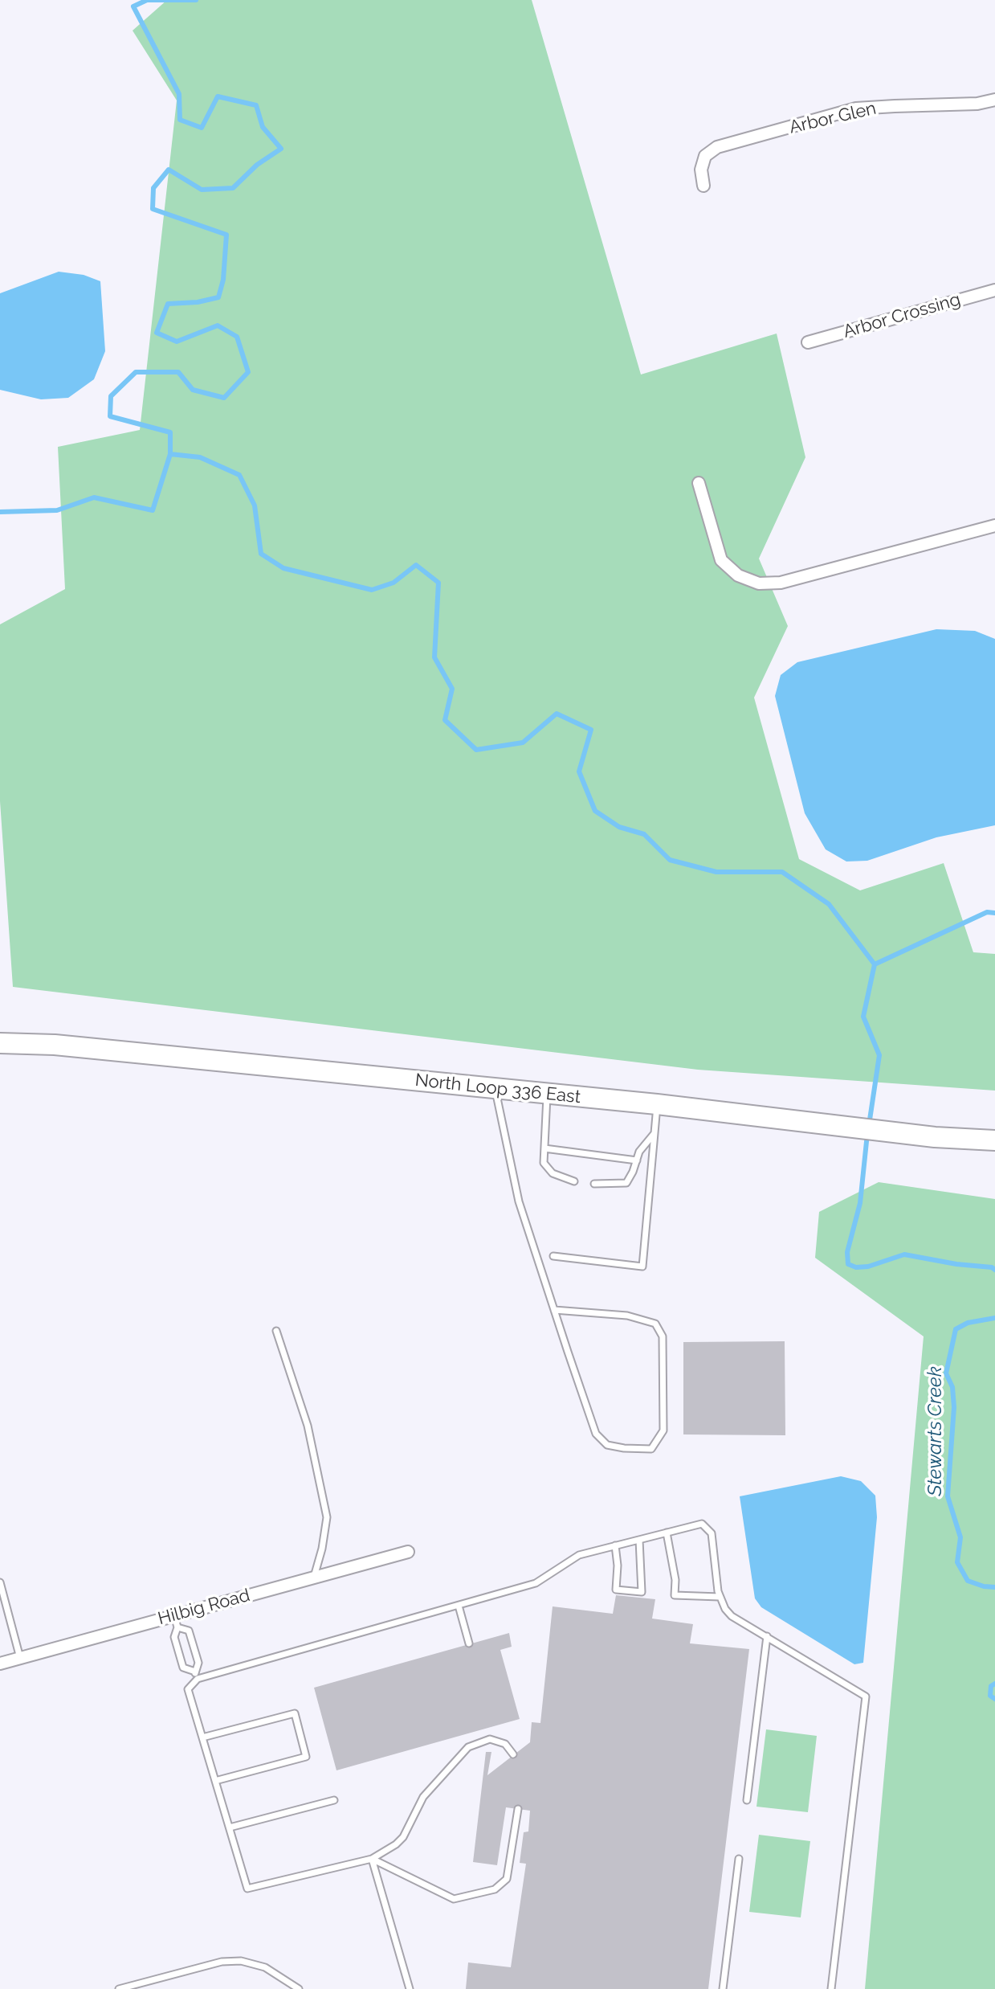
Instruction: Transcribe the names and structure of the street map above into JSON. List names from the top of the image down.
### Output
{
  "streets": {
    "main road": ["North Loop 336 East"],
    "street": ["Arbor Glen", "Arbor Crossing", "Hilbig Road"]
  },
  "water": ["Stewarts Creek"]
}
